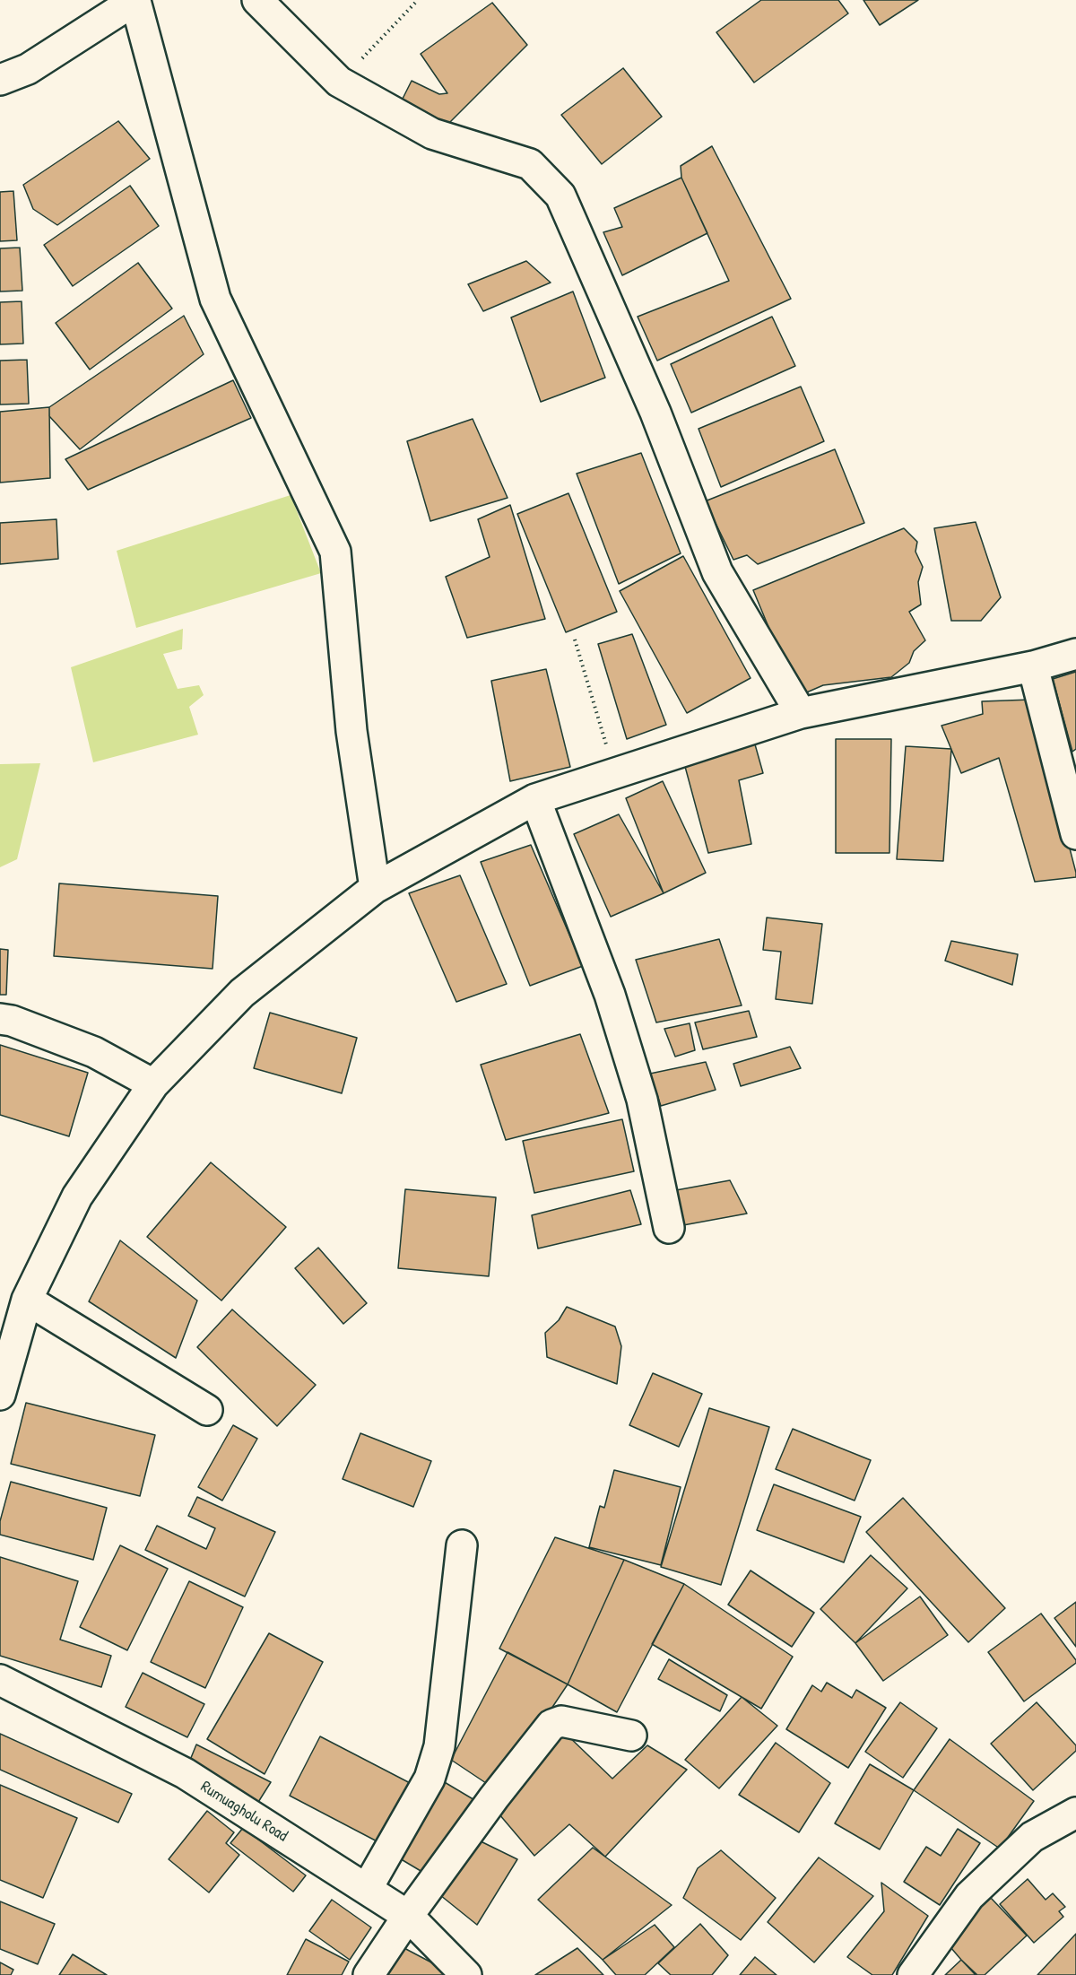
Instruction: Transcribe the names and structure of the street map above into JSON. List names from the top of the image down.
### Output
{
  "streets": {
    "street": ["Rumuagholu Road"]
  }
}
